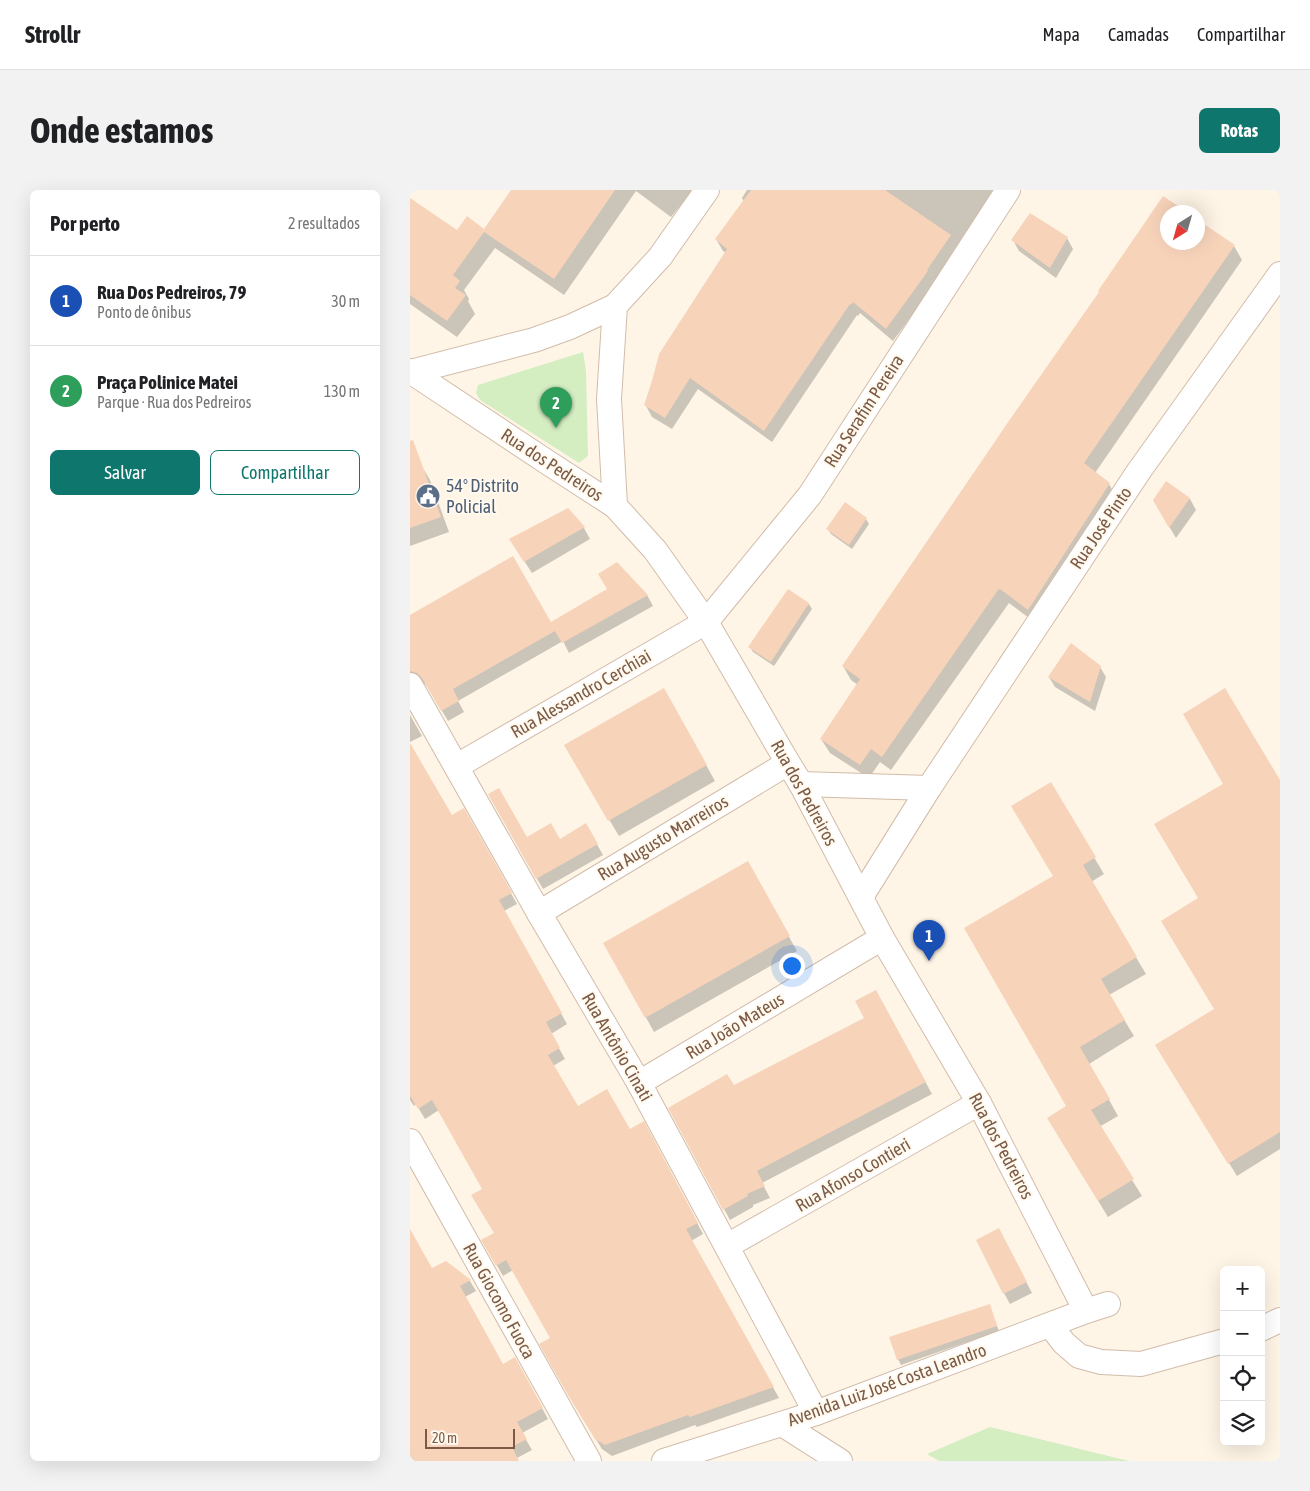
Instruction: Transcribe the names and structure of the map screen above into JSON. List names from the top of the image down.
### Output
{
  "streets": {
    "street": [
      "Rua Serafim Pereira",
      "Rua dos Pedreiros",
      "Rua José Pinto",
      "Rua Alessandro Cerchiai",
      "Rua Augusto Marreiros",
      "Rua João Mateus",
      "Rua Antônio Cinati",
      "Rua Afonso Contieri",
      "Rua Giocomo Fuoca",
      "Avenida Luiz José Costa Leandro"
    ]
  },
  "crossings": [
    ["Rua Serafim Pereira", "Rua dos Pedreiros"],
    ["Rua Serafim Pereira", "Rua Alessandro Cerchiai"],
    ["Rua dos Pedreiros", "Rua José Pinto"],
    ["Rua dos Pedreiros", "Rua Alessandro Cerchiai"],
    ["Rua dos Pedreiros", "Rua Augusto Marreiros"],
    ["Rua dos Pedreiros", "Rua João Mateus"],
    ["Rua dos Pedreiros", "Rua Afonso Contieri"],
    ["Rua dos Pedreiros", "Avenida Luiz José Costa Leandro"],
    ["Rua Alessandro Cerchiai", "Rua Antônio Cinati"],
    ["Rua Augusto Marreiros", "Rua Antônio Cinati"],
    ["Rua João Mateus", "Rua Antônio Cinati"],
    ["Rua Antônio Cinati", "Rua Afonso Contieri"],
    ["Rua Antônio Cinati", "Avenida Luiz José Costa Leandro"]
  ],
  "places": {
    "public building": ["54° Distrito Policial"]
  },
  "scale_bar": "20 m",
  "north": "bottom left",
  "page": {
    "header": "Strollr",
    "nav": ["Mapa", "Camadas", "Compartilhar"],
    "buttons": [
      "Rotas",
      ["Salvar", "Compartilhar"]
    ],
    "title": "Onde estamos",
    "heading": ["Por perto", "2 resultados"],
    "list": [
      {
        "mark": "1",
        "name": "Rua Dos Pedreiros, 79",
        "note": "Ponto de ônibus",
        "value": "30 m"
      },
      {
        "mark": "2",
        "name": "Praça Polinice Matei",
        "note": "Parque · Rua dos Pedreiros",
        "value": "130 m"
      }
    ],
    "pins": ["2", "1"],
    "map_buttons": ["+", "−"],
    "scale": "20 m"
  }
}
